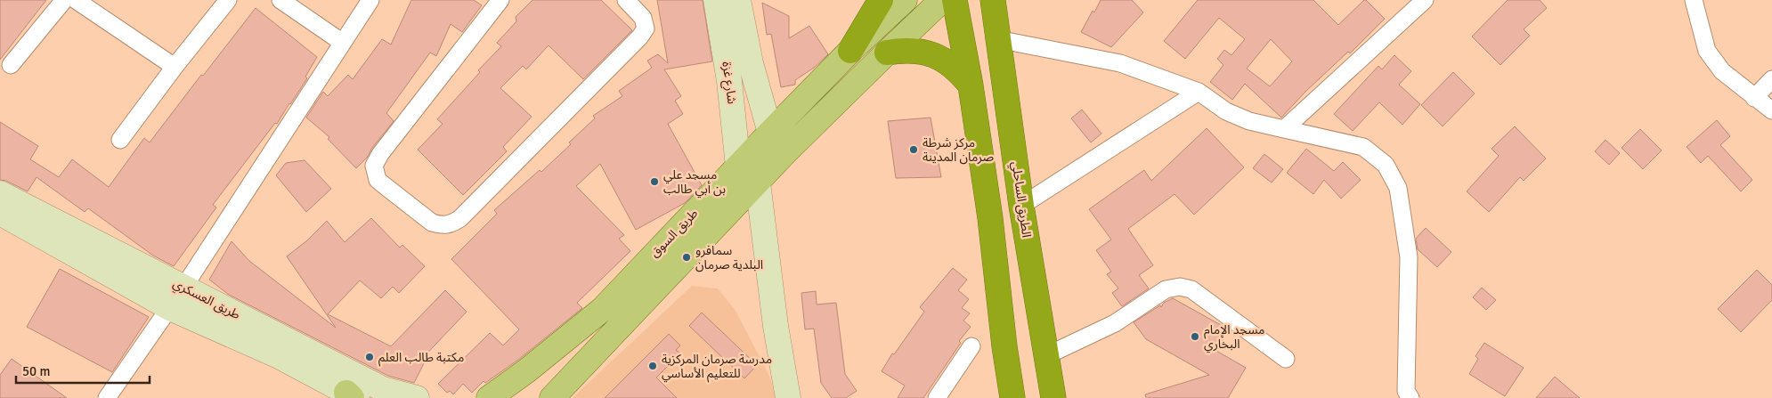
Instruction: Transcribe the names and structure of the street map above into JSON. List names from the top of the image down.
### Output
{
  "streets": {
    "highway": ["الطريق الساحلي"],
    "main road": ["طريق السوق"],
    "street": ["شارع غزة", "طريق العسكري"]
  },
  "crossings": [
    ["شارع غزة", "طريق السوق"]
  ],
  "places": [
    "مركز شرطة صرمان المدينة",
    "مسجد علي بن أبي طالب",
    "سمافرو البلدية صرمان",
    "مسجد الإمام البخاري",
    "مكتبة طالب العلم",
    "مدرسة صرمان المركزية للتعليم الأساسي"
  ],
  "scale_bar": "50 m"
}
